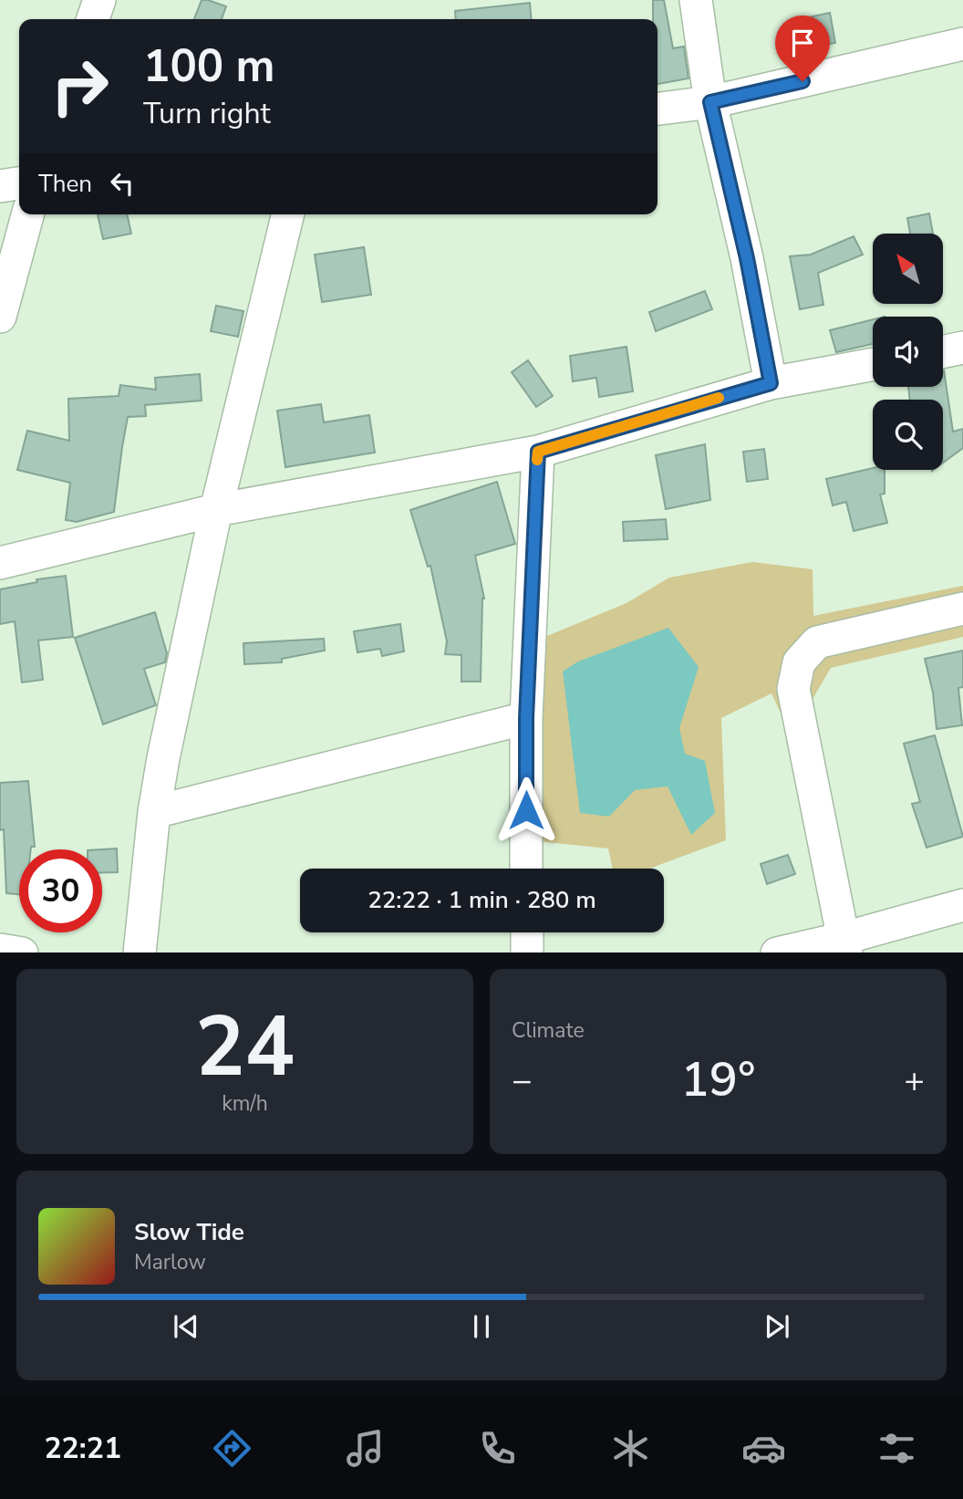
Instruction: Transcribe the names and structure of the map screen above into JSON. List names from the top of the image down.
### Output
{
  "north": "top left",
  "page": {
    "turn": ["100 m", "Turn right"],
    "then": "Then",
    "limit": "30",
    "trip": "22:22 · 1 min · 280 m",
    "tile": [
      ["24", "km/h"],
      "Climate"
    ],
    "heat": ["−", "19°", "+"],
    "song": ["Slow Tide", "Marlow"],
    "tabs": "22:21"
  }
}
